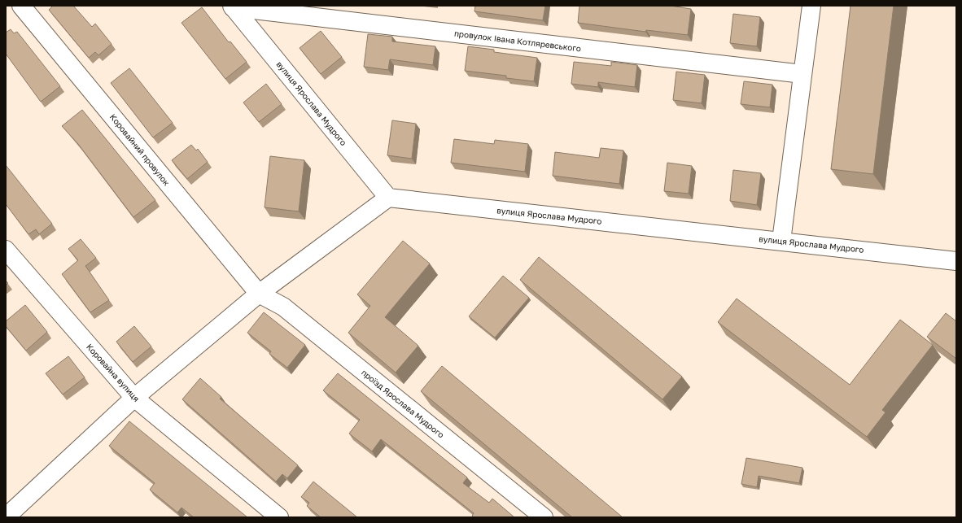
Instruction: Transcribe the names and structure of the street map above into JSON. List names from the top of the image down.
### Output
{
  "streets": {
    "street": [
      "провулок Івана Котляревського",
      "вулиця Ярослава Мудрого",
      "Коровайний провулок",
      "Коровайна вулиця",
      "проїзд Ярослава Мудрого"
    ]
  },
  "crossings": [
    ["провулок Івана Котляревського", "вулиця Ярослава Мудрого"],
    ["Коровайний провулок", "проїзд Ярослава Мудрого"]
  ]
}
